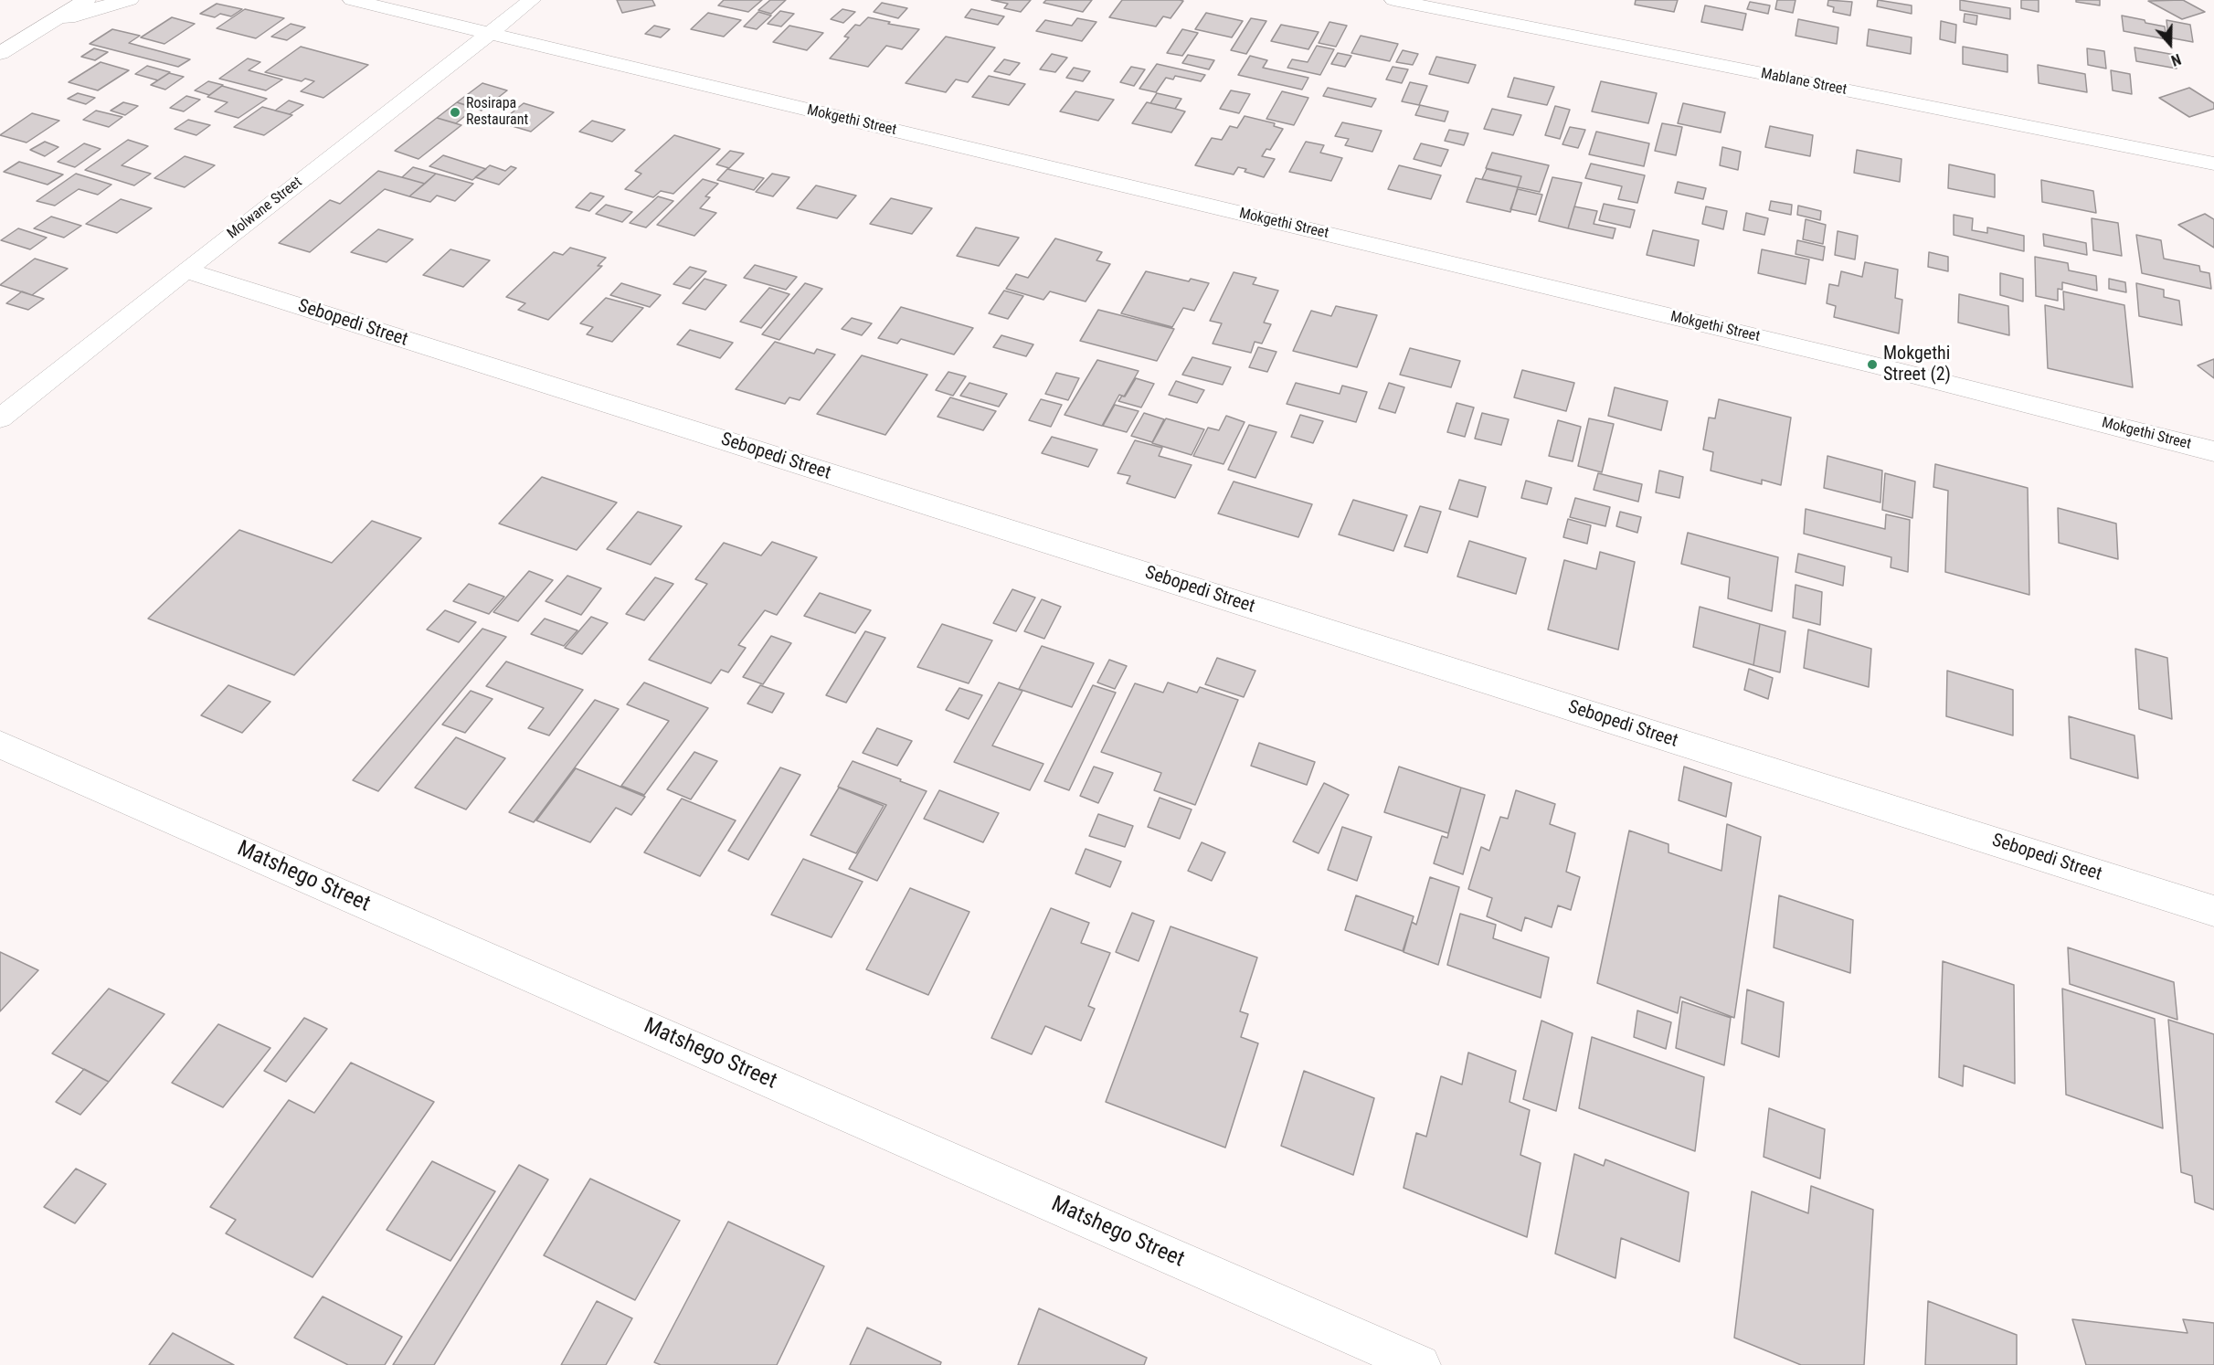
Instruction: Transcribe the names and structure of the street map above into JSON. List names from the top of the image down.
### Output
{
  "streets": {
    "street": [
      "Mablane Street",
      "Mokgethi Street",
      "Molwane Street",
      "Sebopedi Street",
      "Matshego Street"
    ]
  },
  "crossings": [
    ["Mokgethi Street", "Molwane Street"],
    ["Molwane Street", "Sebopedi Street"]
  ],
  "places": ["Rosirapa Restaurant", "Mokgethi Street (2)"],
  "north": "bottom"
}
